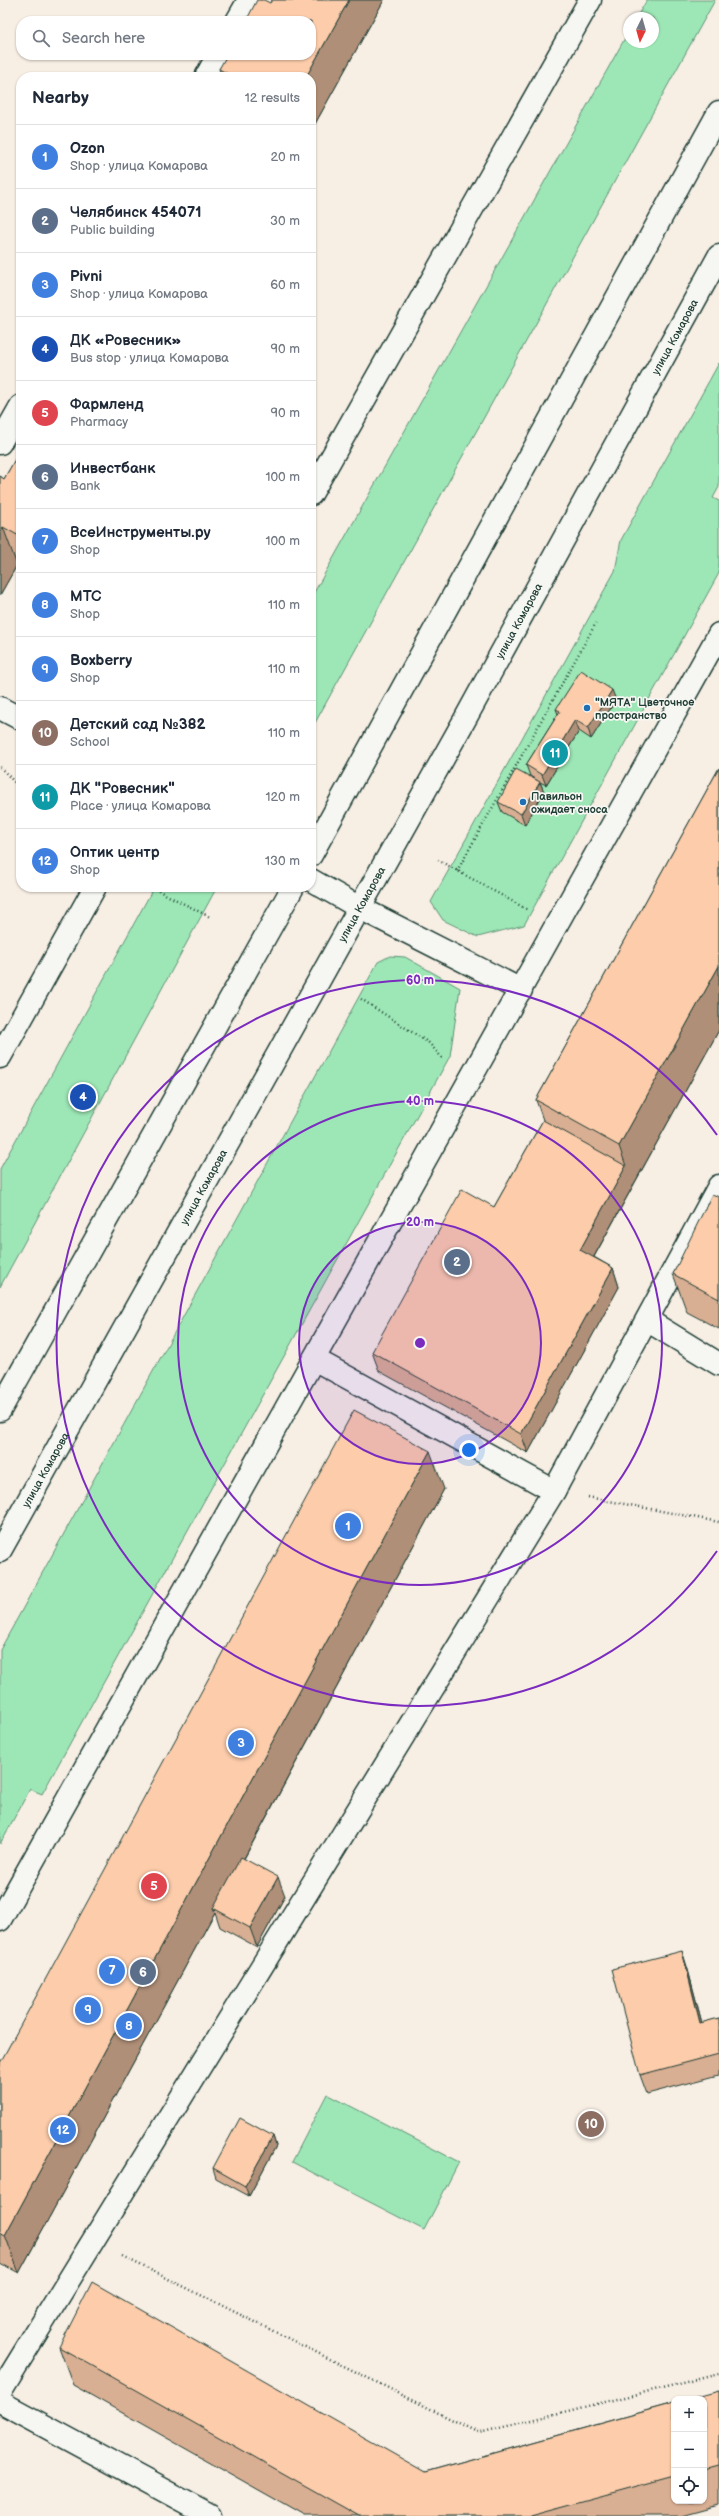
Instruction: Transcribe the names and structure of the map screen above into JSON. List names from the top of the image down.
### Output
{
  "streets": {
    "main road": ["улица Комарова"]
  },
  "places": ["\"МЯТА\" Цветочное пространство", "Павильон ожидает сноса"],
  "north": "bottom",
  "page": {
    "search": "Search here",
    "heading": ["Nearby", "12 results"],
    "list": [
      {
        "mark": "1",
        "name": "Ozon",
        "note": "Shop · улица Комарова",
        "value": "20 m"
      },
      {
        "mark": "2",
        "name": "Челябинск 454071",
        "note": "Public building",
        "value": "30 m"
      },
      {
        "mark": "3",
        "name": "Pivni",
        "note": "Shop · улица Комарова",
        "value": "60 m"
      },
      {
        "mark": "4",
        "name": "ДК «Ровесник»",
        "note": "Bus stop · улица Комарова",
        "value": "90 m"
      },
      {
        "mark": "5",
        "name": "Фармленд",
        "note": "Pharmacy",
        "value": "90 m"
      },
      {
        "mark": "6",
        "name": "Инвестбанк",
        "note": "Bank",
        "value": "100 m"
      },
      {
        "mark": "7",
        "name": "ВсеИнструменты.ру",
        "note": "Shop",
        "value": "100 m"
      },
      {
        "mark": "8",
        "name": "МТС",
        "note": "Shop",
        "value": "110 m"
      },
      {
        "mark": "9",
        "name": "Boxberry",
        "note": "Shop",
        "value": "110 m"
      },
      {
        "mark": "10",
        "name": "Детский сад №382",
        "note": "School",
        "value": "110 m"
      },
      {
        "mark": "11",
        "name": "ДК \"Ровесник\"",
        "note": "Place · улица Комарова",
        "value": "120 m"
      },
      {
        "mark": "12",
        "name": "Оптик центр",
        "note": "Shop",
        "value": "130 m"
      }
    ],
    "pins": [
      "11",
      "4",
      "2",
      "1",
      "3",
      "5",
      "7",
      "6",
      "9",
      "8",
      "10",
      "12"
    ],
    "map_buttons": ["+", "−"]
  },
  "rings": ["60 m", "40 m", "20 m"]
}
